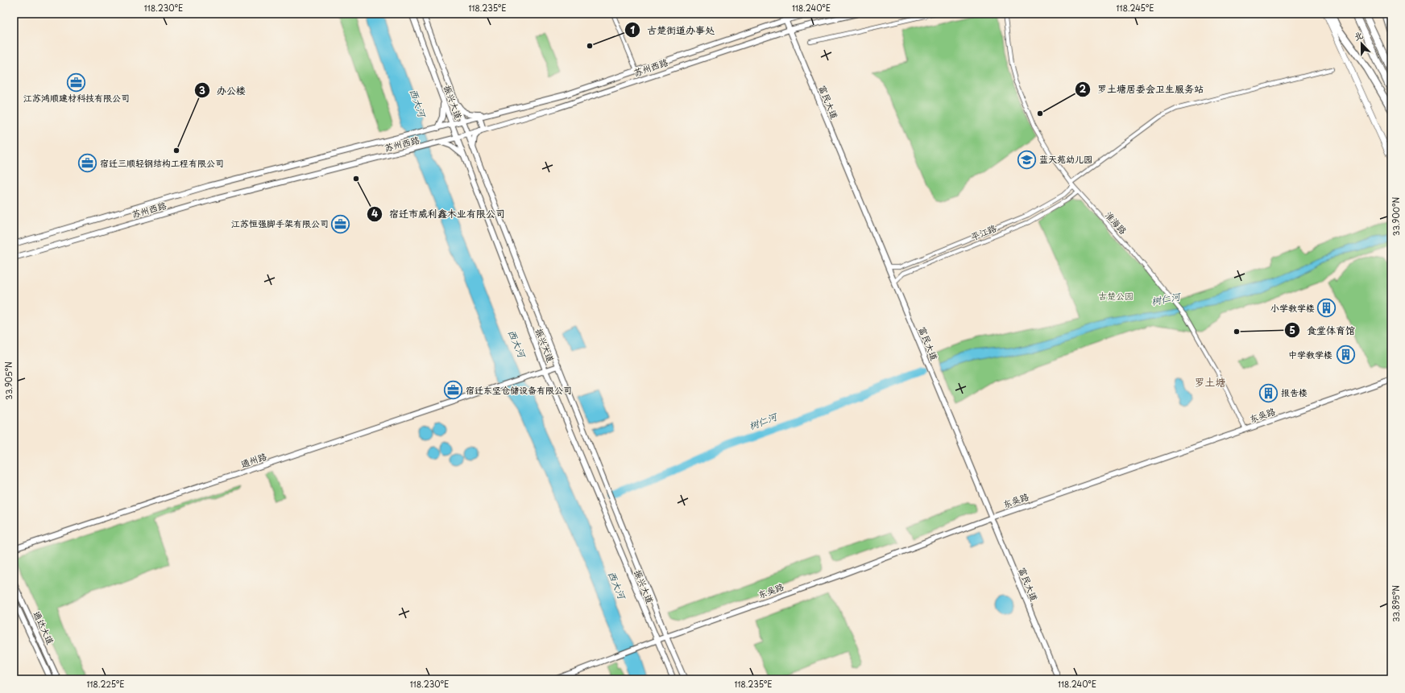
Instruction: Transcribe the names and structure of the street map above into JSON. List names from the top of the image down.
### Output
{
  "streets": {
    "main road": [
      "苏州西路",
      "振兴大道",
      "富民大道",
      "东吴路",
      "通州路",
      "通达大道"
    ],
    "street": ["淮海路", "平江路"]
  },
  "crossings": [
    ["苏州西路", "振兴大道"],
    ["苏州西路", "富民大道"],
    ["振兴大道", "东吴路"],
    ["振兴大道", "通州路"],
    ["富民大道", "平江路"],
    ["富民大道", "东吴路"],
    ["淮海路", "平江路"],
    ["淮海路", "东吴路"]
  ],
  "districts": ["罗土塘"],
  "water": ["西大河", "树仁河"],
  "parks": ["古楚公园"],
  "places": {
    "other": [
      "古楚街道办事处",
      "罗土塘居委会卫生服务站",
      "办公楼",
      "宿迁市威利鑫木业有限公司",
      "食堂体育馆"
    ],
    "office": [
      "江苏鸿顺建材科技有限公司",
      "宿迁三顺轻钢结构工程有限公司",
      "江苏恒强脚手架有限公司",
      "宿迁东坚仓储设备有限公司"
    ],
    "school or university": ["蓝天苑幼儿园"],
    "building": ["小学教学楼", "中学教学楼", "报告楼"]
  },
  "north": "top",
  "coordinates": [
    "118.230°E",
    "118.235°E",
    "118.240°E",
    "118.245°E",
    "33.900°N",
    "33.905°N",
    "33.895°N",
    "118.225°E"
  ]
}
